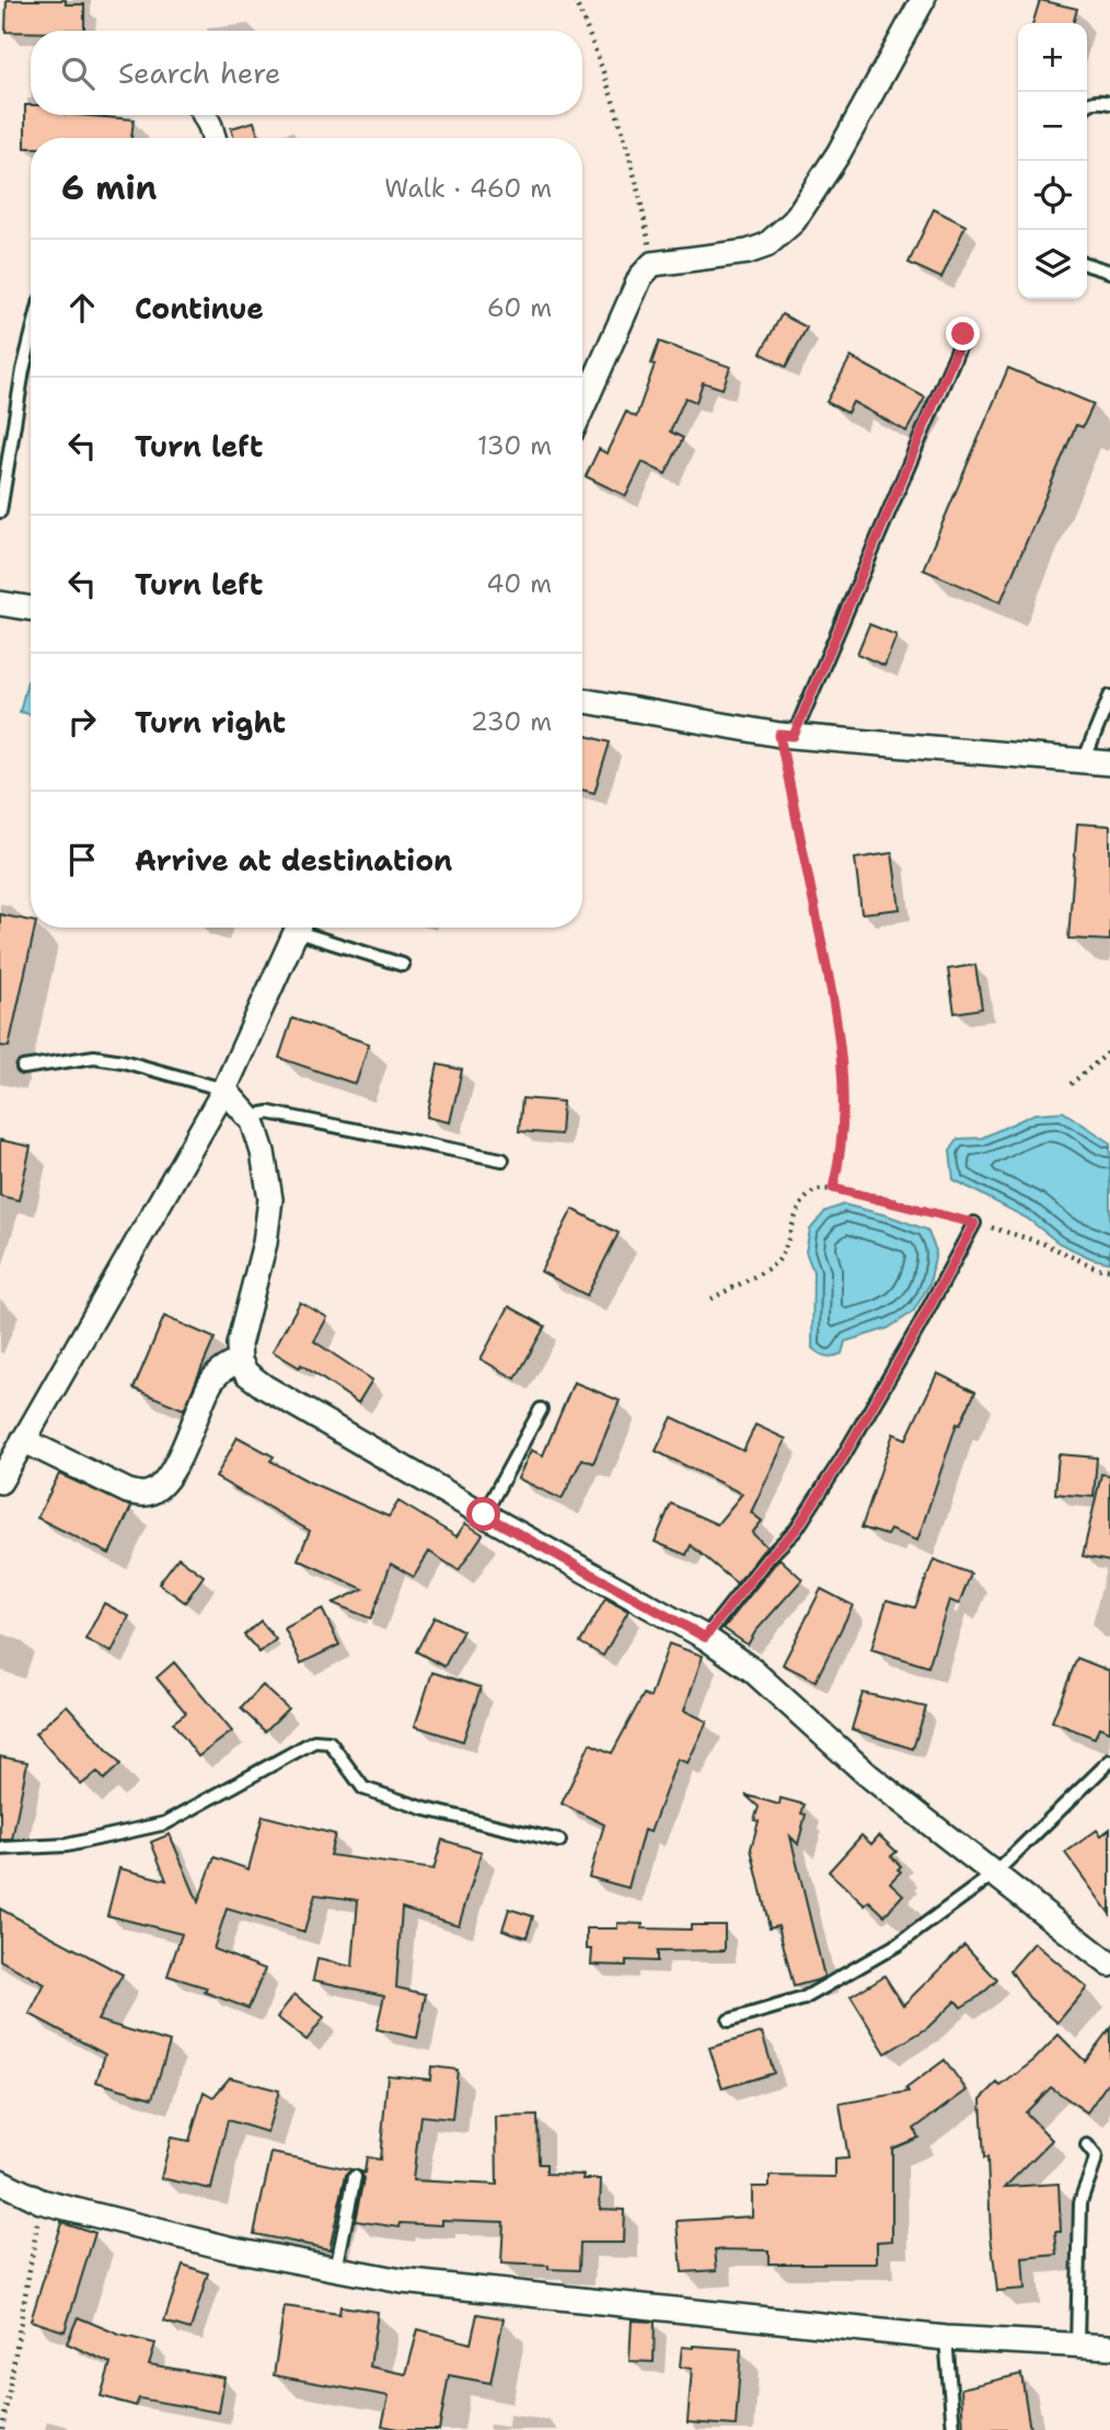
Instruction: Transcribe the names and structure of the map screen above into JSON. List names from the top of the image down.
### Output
{
  "page": {
    "map_buttons": ["+", "−"],
    "search": "Search here",
    "heading": ["6 min", "Walk · 460 m"],
    "list": [
      ["Continue", "60 m"],
      ["Turn left", "130 m"],
      ["Turn left", "40 m"],
      ["Turn right", "230 m"],
      "Arrive at destination"
    ]
  }
}
